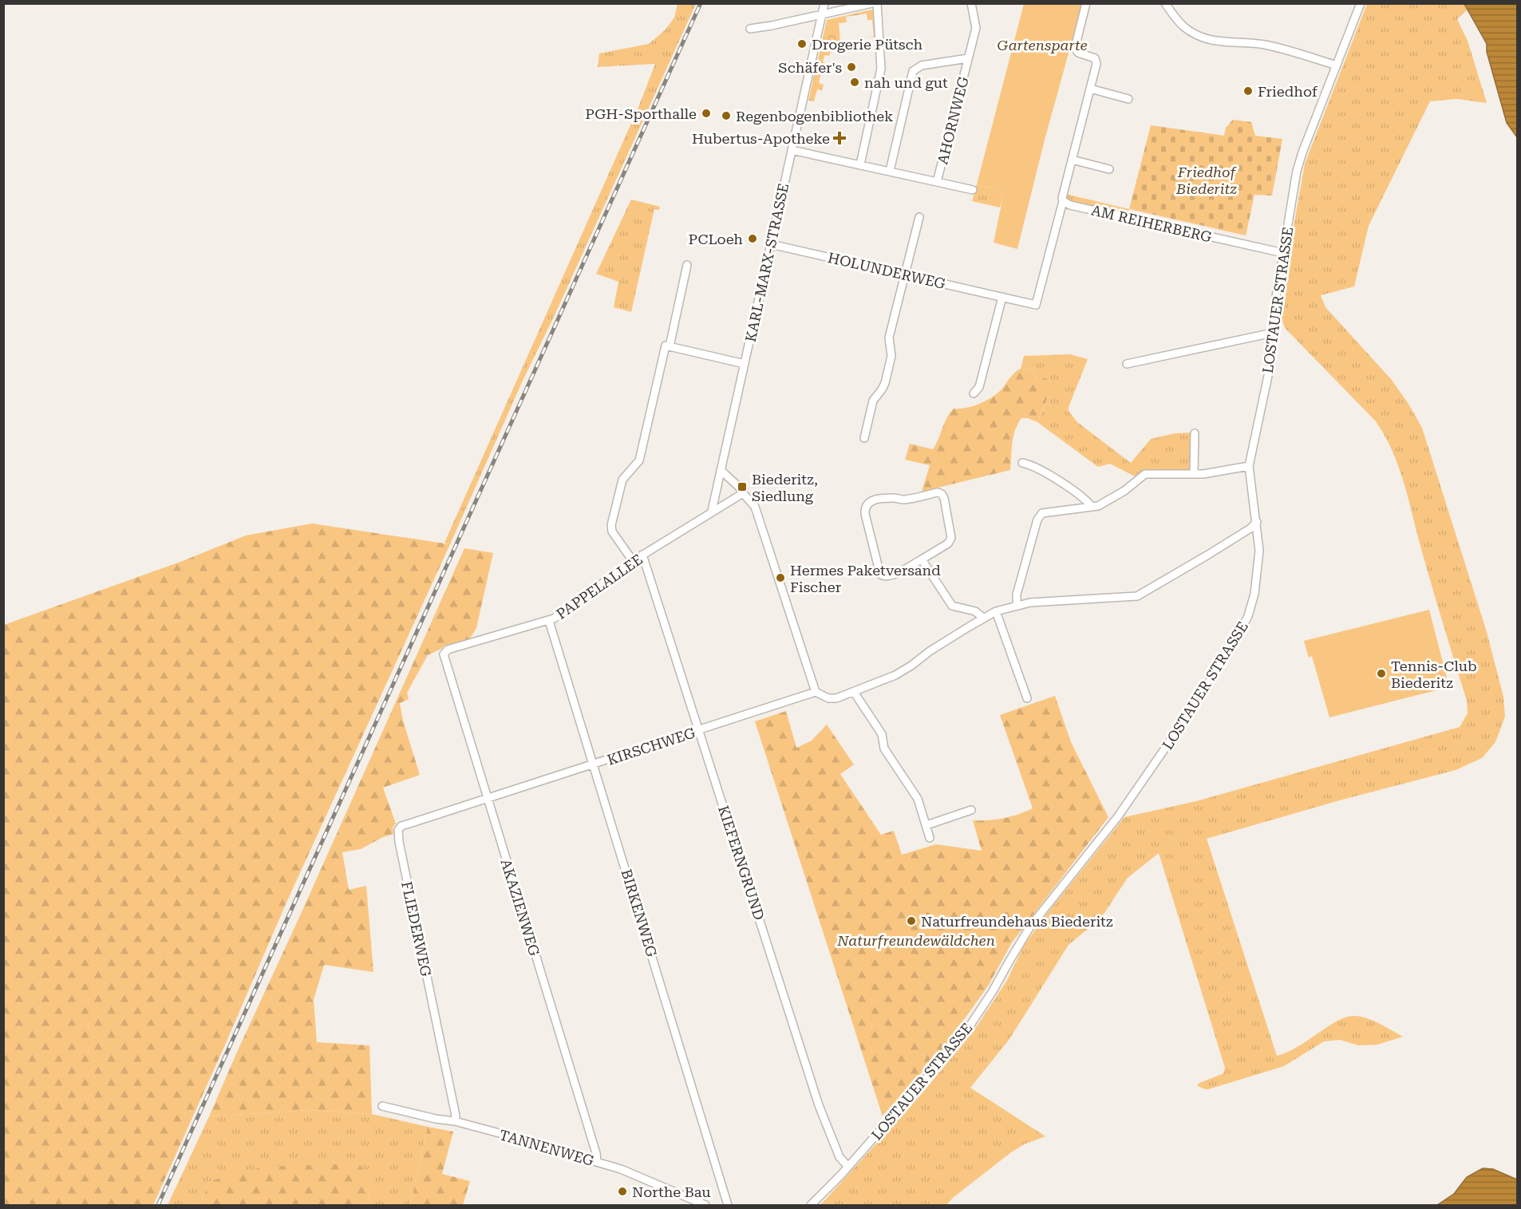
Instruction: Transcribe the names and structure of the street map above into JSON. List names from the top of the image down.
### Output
{
  "streets": {
    "street": [
      "AHORNWEG",
      "AM REIHERBERG",
      "KARL-MARX-STRASSE",
      "HOLUNDERWEG",
      "LOSTAUER STRASSE",
      "PAPPELALLEE",
      "KIRSCHWEG",
      "KIEFERNGRUND",
      "AKAZIENWEG",
      "BIRKENWEG",
      "FLIEDERWEG",
      "TANNENWEG"
    ]
  },
  "crossings": [
    ["AHORNWEG", "KARL-MARX-STRASSE"],
    ["AM REIHERBERG", "HOLUNDERWEG"],
    ["AM REIHERBERG", "LOSTAUER STRASSE"],
    ["KARL-MARX-STRASSE", "HOLUNDERWEG"],
    ["KARL-MARX-STRASSE", "PAPPELALLEE"],
    ["LOSTAUER STRASSE", "KIEFERNGRUND"],
    ["PAPPELALLEE", "KIEFERNGRUND"],
    ["PAPPELALLEE", "AKAZIENWEG"],
    ["PAPPELALLEE", "BIRKENWEG"],
    ["KIRSCHWEG", "KIEFERNGRUND"],
    ["KIRSCHWEG", "AKAZIENWEG"],
    ["KIRSCHWEG", "BIRKENWEG"],
    ["KIRSCHWEG", "FLIEDERWEG"],
    ["AKAZIENWEG", "FLIEDERWEG"],
    ["AKAZIENWEG", "TANNENWEG"],
    ["FLIEDERWEG", "TANNENWEG"]
  ],
  "parks": ["Gartensparte", "Friedhof Biederitz", "Naturfreundewäldchen"],
  "places": {
    "other": [
      "Drogerie Pütsch",
      "Schäfer's",
      "nah und gut",
      "Friedhof",
      "PGH-Sporthalle",
      "Regenbogenbibliothek",
      "PCLoeh",
      "Hermes Paketversand Fischer",
      "Tennis-Club Biederitz",
      "Naturfreundehaus Biederitz",
      "Northe Bau"
    ],
    "health": ["Hubertus-Apotheke"],
    "transit": ["Biederitz, Siedlung"]
  }
}
